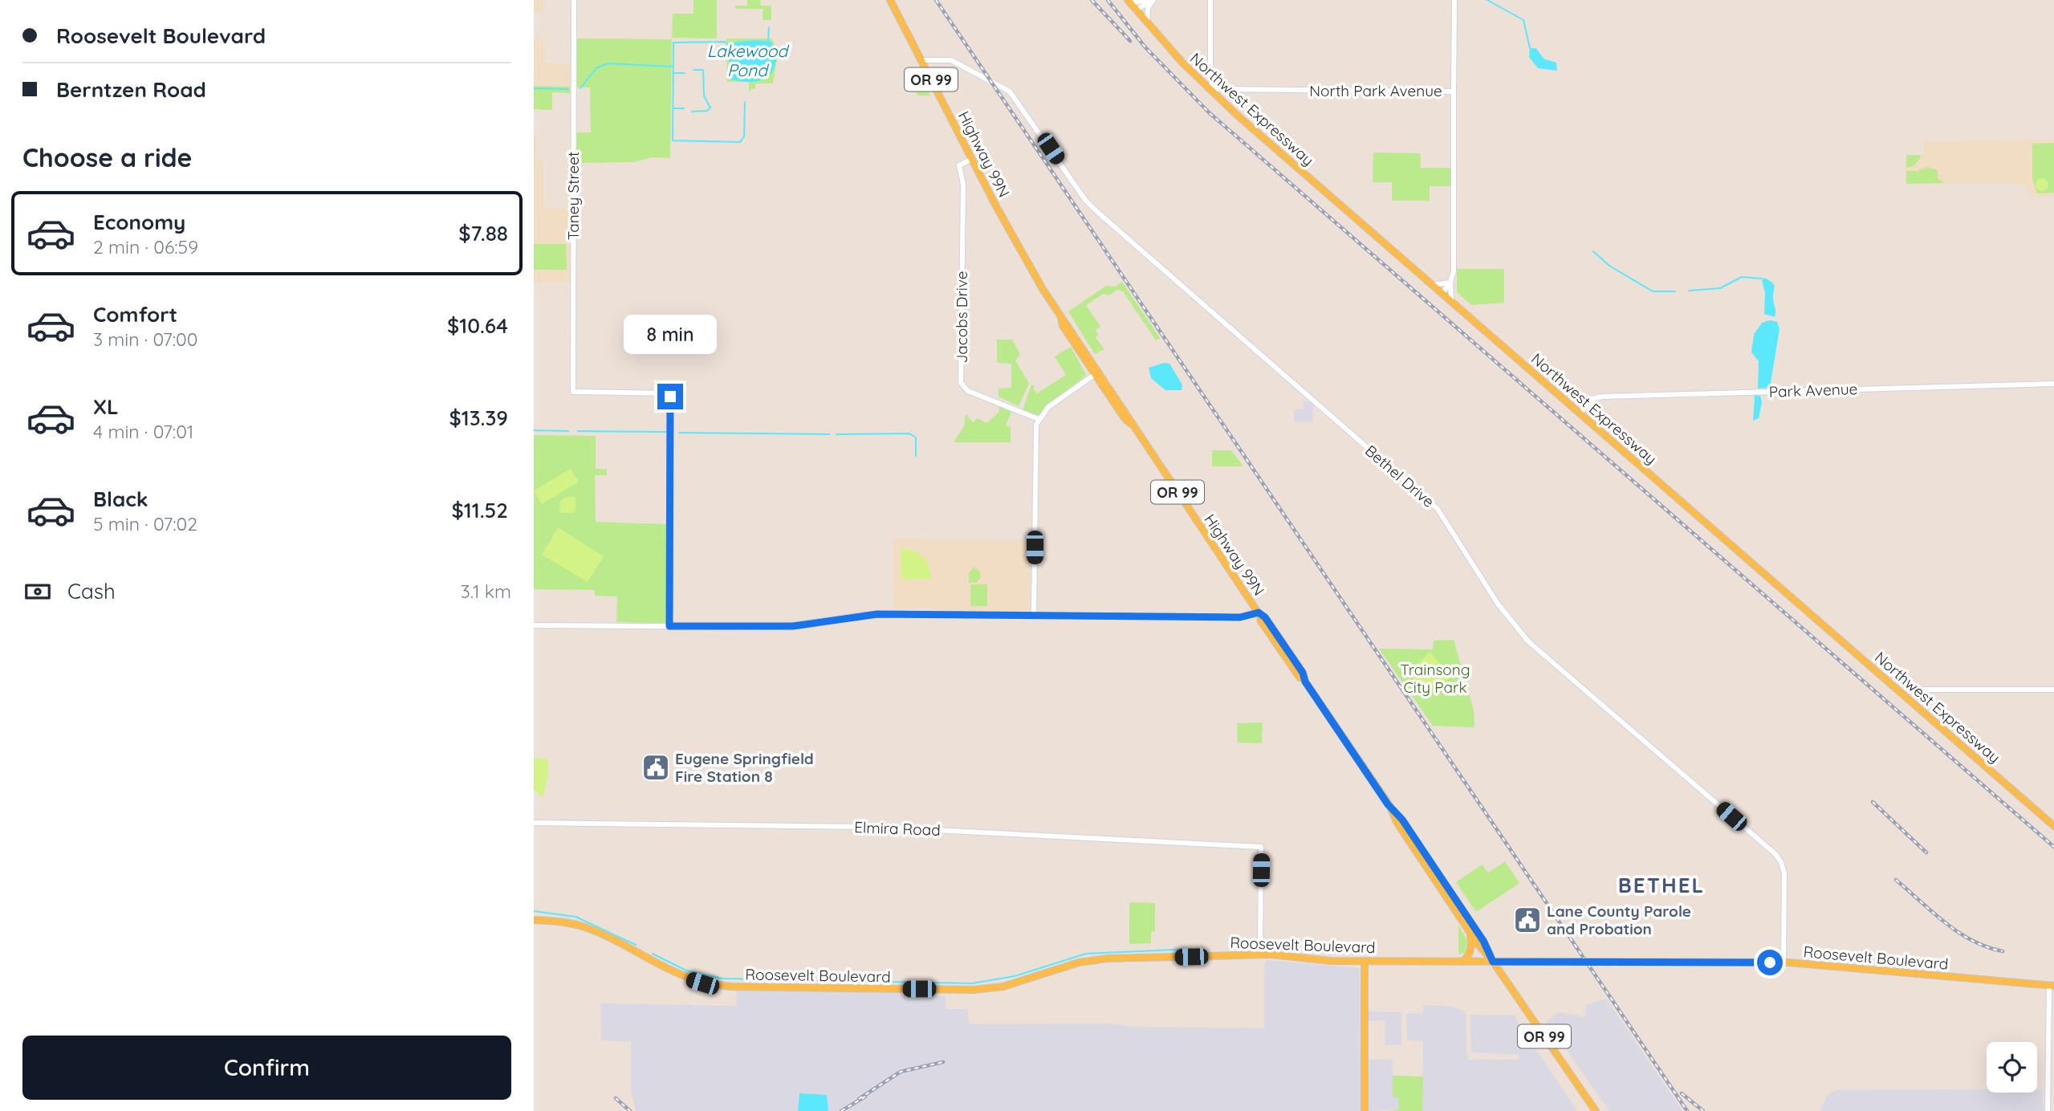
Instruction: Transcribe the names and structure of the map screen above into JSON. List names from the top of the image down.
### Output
{
  "streets": {
    "main road": [
      "OR 99",
      "Northwest Expressway",
      "Highway 99N",
      "Roosevelt Boulevard"
    ],
    "street": [
      "North Park Avenue",
      "Taney Street",
      "Jacobs Drive",
      "Park Avenue",
      "Bethel Drive",
      "Elmira Road"
    ]
  },
  "crossings": [
    ["North Park Avenue", "Northwest Expressway"],
    ["Northwest Expressway", "Park Avenue"],
    ["Highway 99N", "Jacobs Drive"],
    ["Highway 99N", "Bethel Drive"],
    ["Highway 99N", "Roosevelt Boulevard"],
    ["Bethel Drive", "Roosevelt Boulevard"],
    ["Elmira Road", "Roosevelt Boulevard"]
  ],
  "districts": ["BETHEL"],
  "water": ["Lakewood Pond"],
  "parks": ["Trainsong City Park"],
  "places": {
    "public building": ["Eugene Springfield Fire Station 8", "Lane County Parole and Probation"]
  },
  "page": {
    "banner": ["Roosevelt Boulevard", "Berntzen Road"],
    "heading": "Choose a ride",
    "list": [
      {
        "name": "Economy",
        "note": "2 min · 06:59",
        "value": "$7.88"
      },
      {
        "name": "Comfort",
        "note": "3 min · 07:00",
        "value": "$10.64"
      },
      {
        "name": "XL",
        "note": "4 min · 07:01",
        "value": "$13.39"
      },
      {
        "name": "Black",
        "note": "5 min · 07:02",
        "value": "$11.52"
      }
    ],
    "bubble": "8 min",
    "pay": ["Cash", "3.1 km"],
    "buttons": "Confirm"
  }
}
